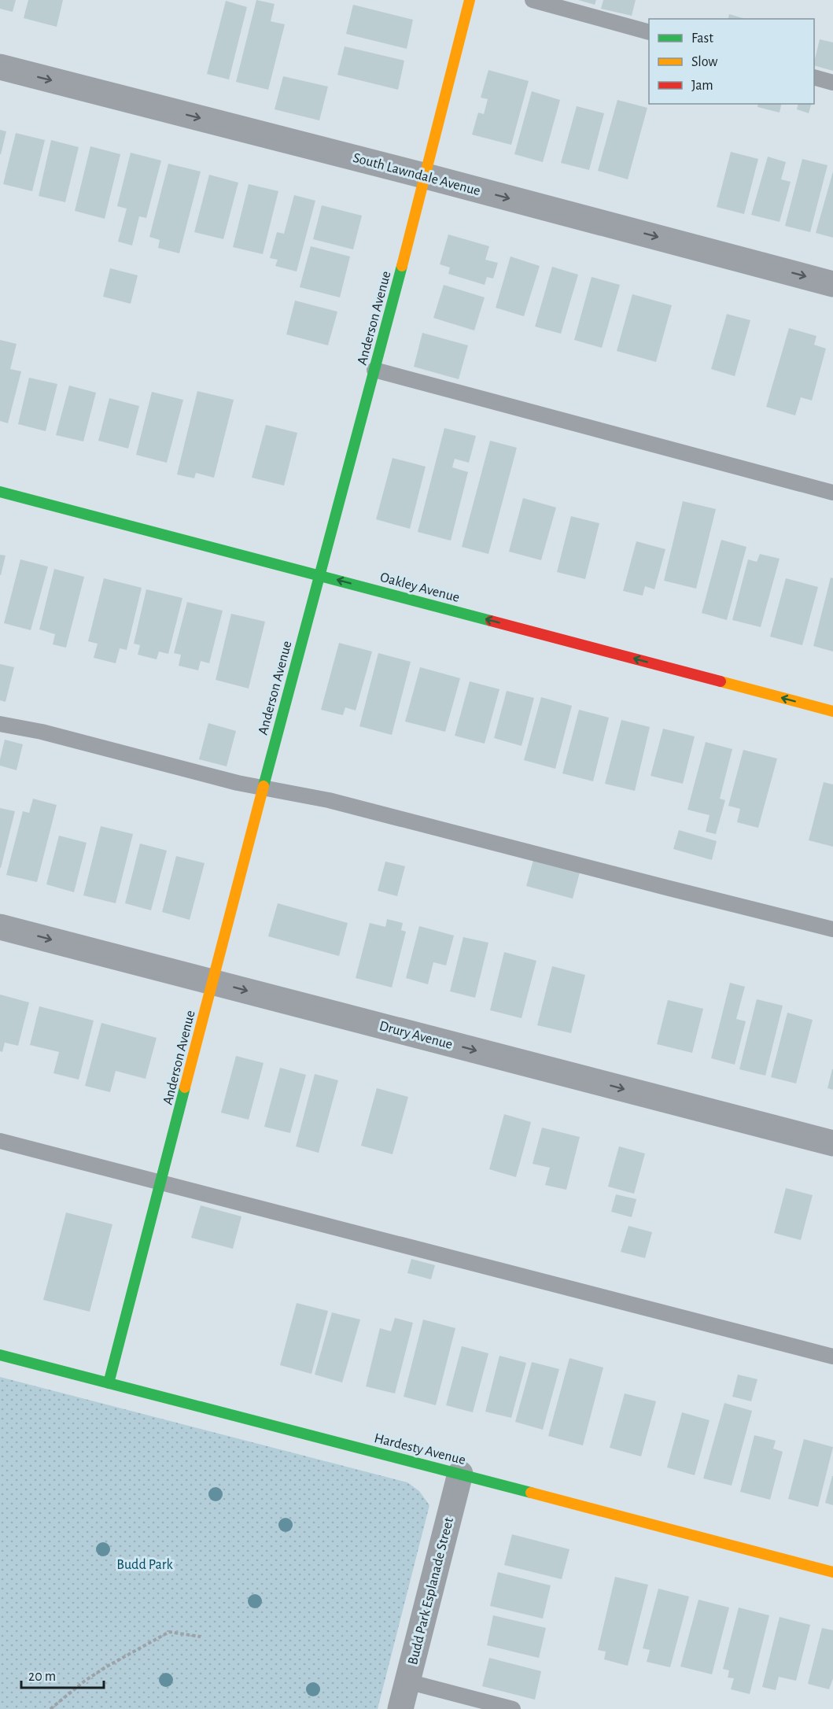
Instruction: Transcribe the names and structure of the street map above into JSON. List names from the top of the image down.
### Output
{
  "streets": {
    "street": [
      "South Lawndale Avenue",
      "Anderson Avenue",
      "Oakley Avenue",
      "Drury Avenue",
      "Hardesty Avenue",
      "Budd Park Esplanade Street"
    ]
  },
  "crossings": [
    ["South Lawndale Avenue", "Anderson Avenue"],
    ["Anderson Avenue", "Oakley Avenue"],
    ["Anderson Avenue", "Drury Avenue"],
    ["Anderson Avenue", "Hardesty Avenue"],
    ["Hardesty Avenue", "Budd Park Esplanade Street"]
  ],
  "one_way": ["South Lawndale Avenue", "Oakley Avenue", "Drury Avenue"],
  "parks": ["Budd Park"],
  "legend": ["Fast", "Slow", "Jam"],
  "scale_bar": "20 m"
}
